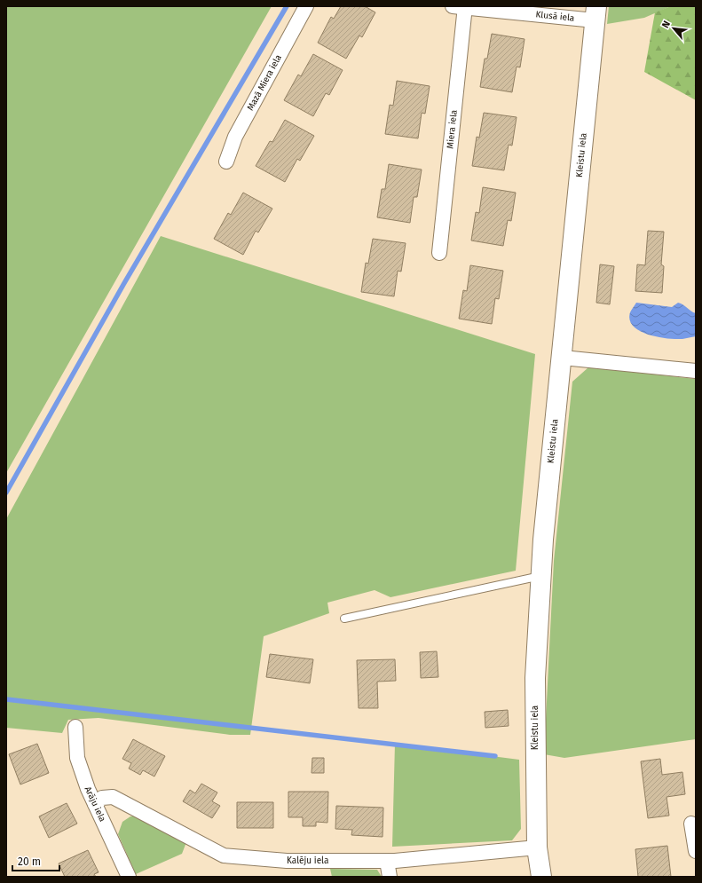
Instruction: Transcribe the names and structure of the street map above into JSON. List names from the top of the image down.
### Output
{
  "streets": {
    "street": [
      "Klusā iela",
      "Mazā Miera iela",
      "Miera iela",
      "Kleistu iela",
      "Arāju iela",
      "Kalēju iela"
    ]
  },
  "crossings": [
    ["Klusā iela", "Miera iela"],
    ["Klusā iela", "Kleistu iela"],
    ["Kleistu iela", "Kalēju iela"],
    ["Arāju iela", "Kalēju iela"]
  ],
  "scale_bar": "20 m",
  "north": "top left"
}
